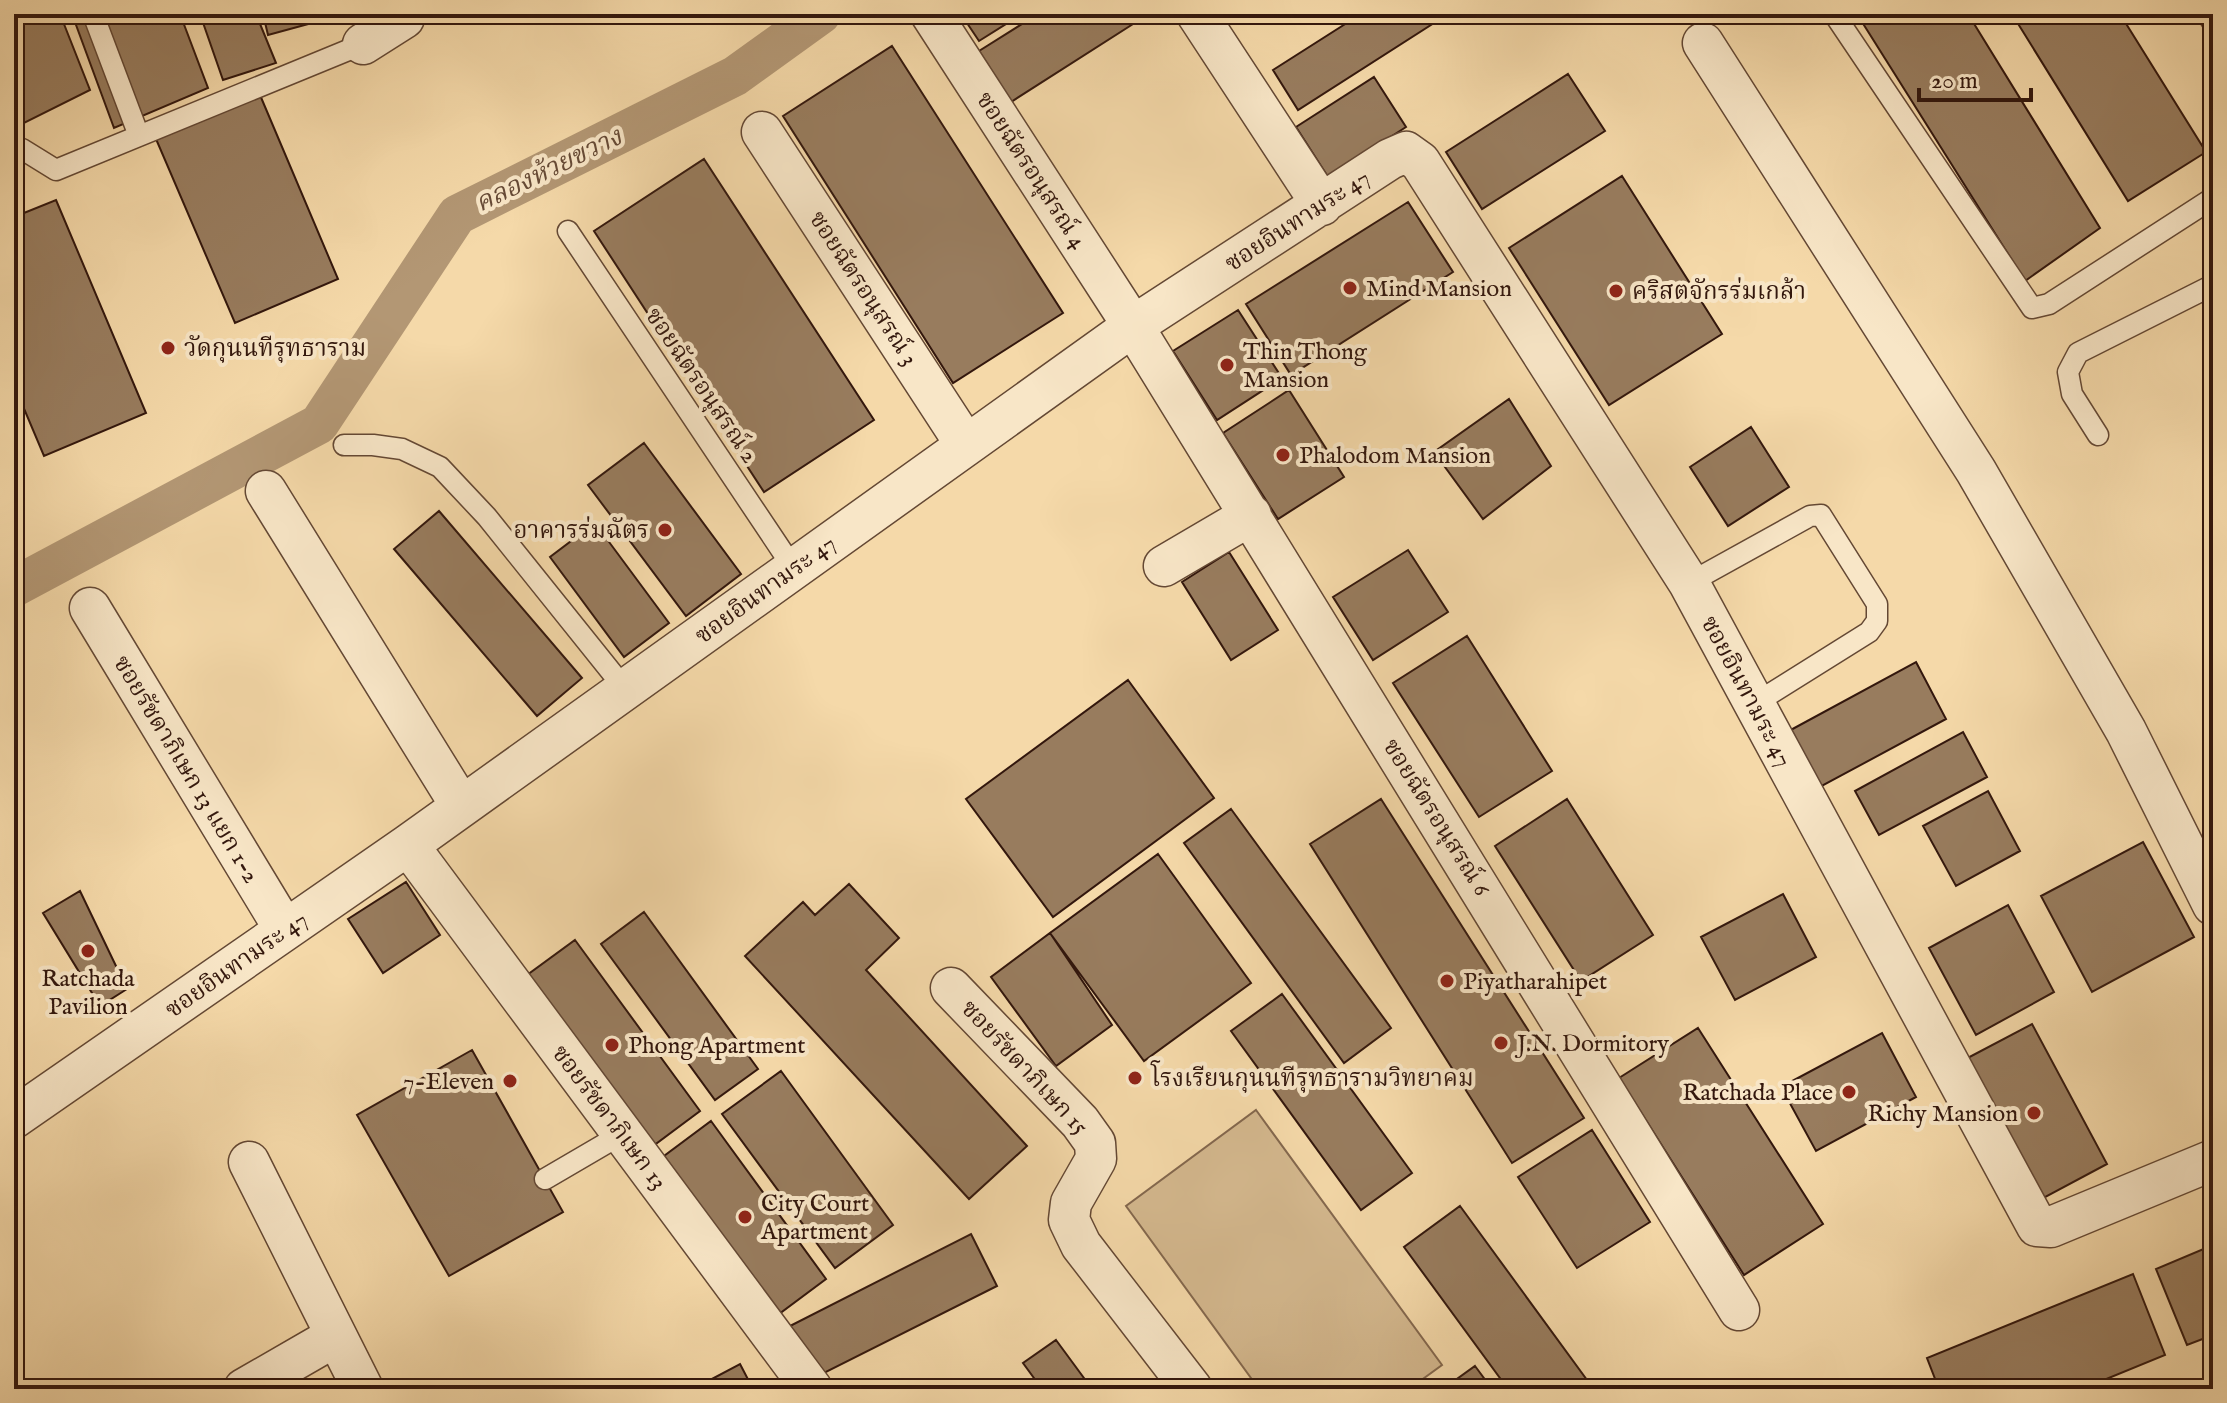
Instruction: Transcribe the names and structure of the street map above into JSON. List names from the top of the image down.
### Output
{
  "streets": {
    "street": [
      "ซอยฉัตรอนุสรณ์ 4",
      "ซอยอินทามระ 47",
      "ซอยฉัตรอนุสรณ์ 3",
      "ซอยรัชดาภิเษก 13 แยก 1-2",
      "ซอยฉัตรอนุสรณ์ 6",
      "ซอยรัชดาภิเษก 15",
      "ซอยรัชดาภิเษก 13"
    ],
    "lane": ["ซอยฉัตรอนุสรณ์ 2"]
  },
  "crossings": [
    ["ซอยฉัตรอนุสรณ์ 4", "ซอยอินทามระ 47"],
    ["ซอยฉัตรอนุสรณ์ 4", "ซอยฉัตรอนุสรณ์ 6"],
    ["ซอยอินทามระ 47", "ซอยฉัตรอนุสรณ์ 3"],
    ["ซอยอินทามระ 47", "ซอยฉัตรอนุสรณ์ 2"],
    ["ซอยอินทามระ 47", "ซอยรัชดาภิเษก 13 แยก 1-2"],
    ["ซอยอินทามระ 47", "ซอยฉัตรอนุสรณ์ 6"],
    ["ซอยอินทามระ 47", "ซอยรัชดาภิเษก 13"]
  ],
  "water": ["คลองห้วยขวาง"],
  "places": [
    "Mind Mansion",
    "คริสตจักรร่มเกล้า",
    "วัดกุนนทีรุทธาราม",
    "Thin Thong Mansion",
    "Phalodom Mansion",
    "อาคารร่มฉัตร",
    "Ratchada Pavilion",
    "Piyatharahipet",
    "J.N. Dormitory",
    "Phong Apartment",
    "โรงเรียนกุนนทีรุทธารามวิทยาคม",
    "7-Eleven",
    "Ratchada Place",
    "Richy Mansion",
    "City Court Apartment"
  ],
  "scale_bar": "20 m"
}
